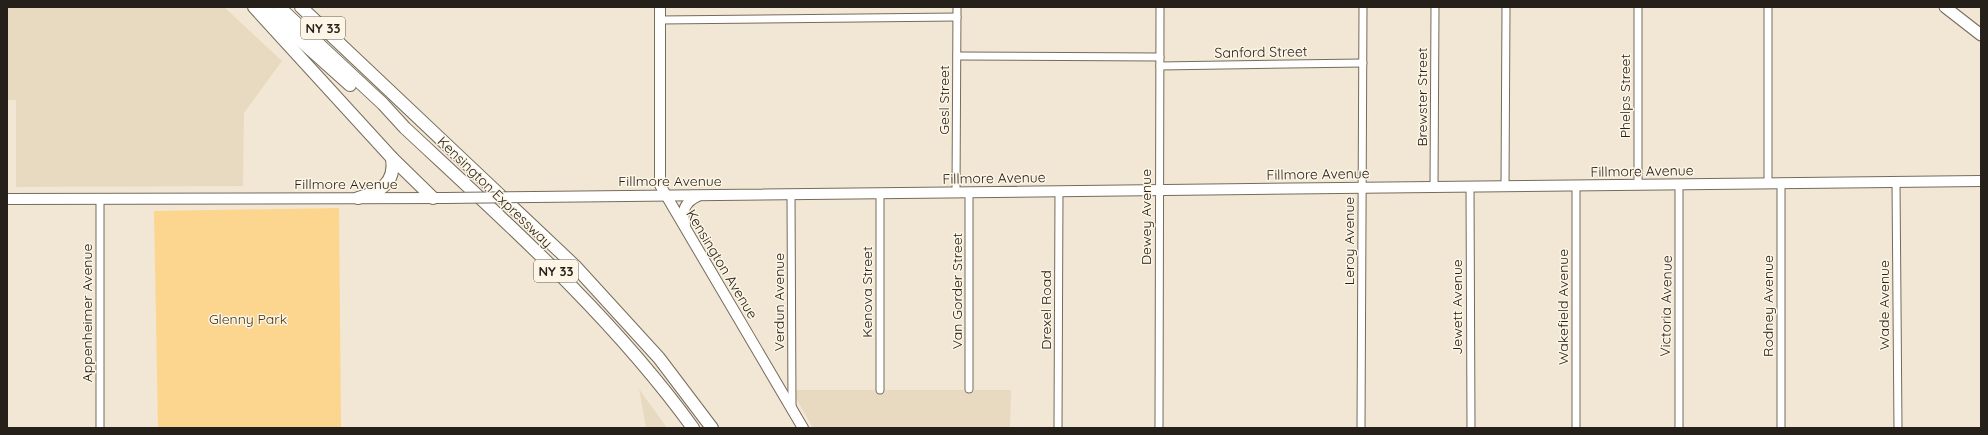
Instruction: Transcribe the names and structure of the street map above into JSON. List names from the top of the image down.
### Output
{
  "streets": {
    "highway": ["NY 33", "Kensington Expressway"],
    "street": [
      "Sanford Street",
      "Phelps Street",
      "Brewster Street",
      "Gesl Street",
      "Fillmore Avenue",
      "Dewey Avenue",
      "Leroy Avenue",
      "Kensington Avenue",
      "Van Gorder Street",
      "Kenova Street",
      "Verdun Avenue",
      "Wade Avenue",
      "Victoria Avenue",
      "Rodney Avenue",
      "Jewett Avenue",
      "Wakefield Avenue",
      "Drexel Road",
      "Appenheimer Avenue"
    ]
  },
  "crossings": [
    ["Sanford Street", "Dewey Avenue"],
    ["Sanford Street", "Leroy Avenue"],
    ["Phelps Street", "Fillmore Avenue"],
    ["Brewster Street", "Fillmore Avenue"],
    ["Gesl Street", "Fillmore Avenue"],
    ["Fillmore Avenue", "Dewey Avenue"],
    ["Fillmore Avenue", "Leroy Avenue"],
    ["Fillmore Avenue", "Kensington Avenue"],
    ["Fillmore Avenue", "Van Gorder Street"],
    ["Fillmore Avenue", "Kenova Street"],
    ["Fillmore Avenue", "Verdun Avenue"],
    ["Fillmore Avenue", "Wade Avenue"],
    ["Fillmore Avenue", "Victoria Avenue"],
    ["Fillmore Avenue", "Rodney Avenue"],
    ["Fillmore Avenue", "Jewett Avenue"],
    ["Fillmore Avenue", "Wakefield Avenue"],
    ["Fillmore Avenue", "Drexel Road"],
    ["Fillmore Avenue", "Appenheimer Avenue"],
    ["Kensington Avenue", "Verdun Avenue"]
  ],
  "parks": ["Glenny Park"]
}
